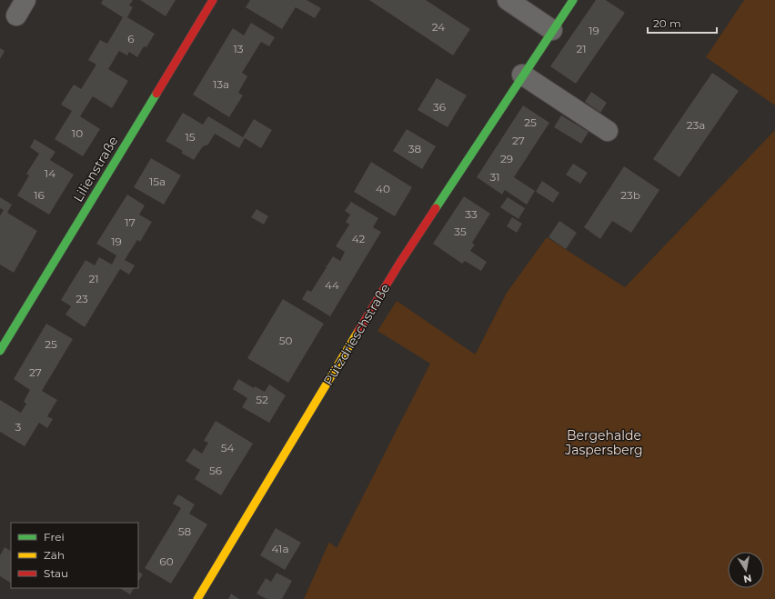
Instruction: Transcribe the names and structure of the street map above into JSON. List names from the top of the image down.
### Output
{
  "streets": {
    "street": ["Lilienstraße", "Pützdrieschstraße"]
  },
  "parks": ["Bergehalde Jaspersberg"],
  "house_numbers": [
    "24",
    "19",
    "6",
    "13",
    "21",
    "13a",
    "36",
    "25",
    "23a",
    "10",
    "15",
    "27",
    "38",
    "29",
    "14",
    "31",
    "15a",
    "40",
    "16",
    "23b",
    "33",
    "17",
    "35",
    "42",
    "19",
    "21",
    "44",
    "23",
    "50",
    "25",
    "27",
    "52",
    "3",
    "54",
    "56",
    "58",
    "41a",
    "60"
  ],
  "legend": ["Frei", "Zäh", "Stau"],
  "scale_bar": "20 m",
  "north": "bottom"
}
